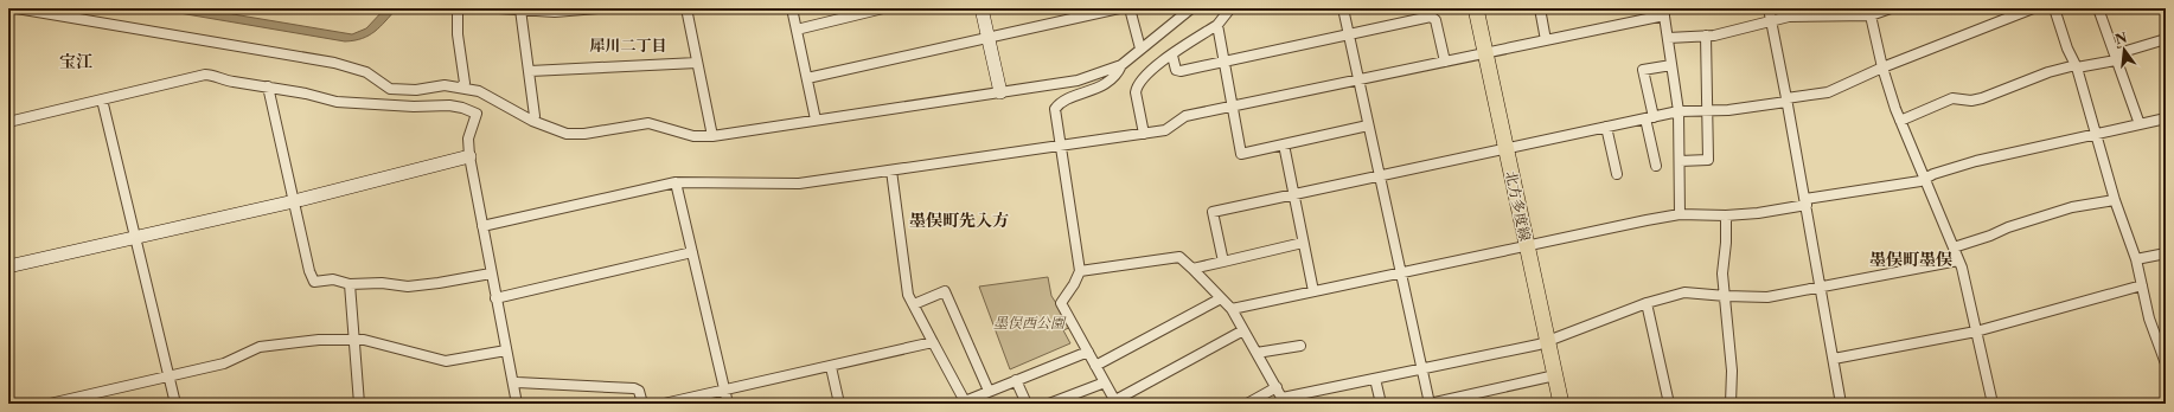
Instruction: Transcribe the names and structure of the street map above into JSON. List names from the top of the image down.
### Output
{
  "streets": {
    "main road": ["北方多度線"]
  },
  "districts": [
    "犀川二丁目",
    "宝江",
    "墨俣町先入方",
    "墨俣町墨俣"
  ],
  "parks": ["墨俣西公園"],
  "north": "top"
}
